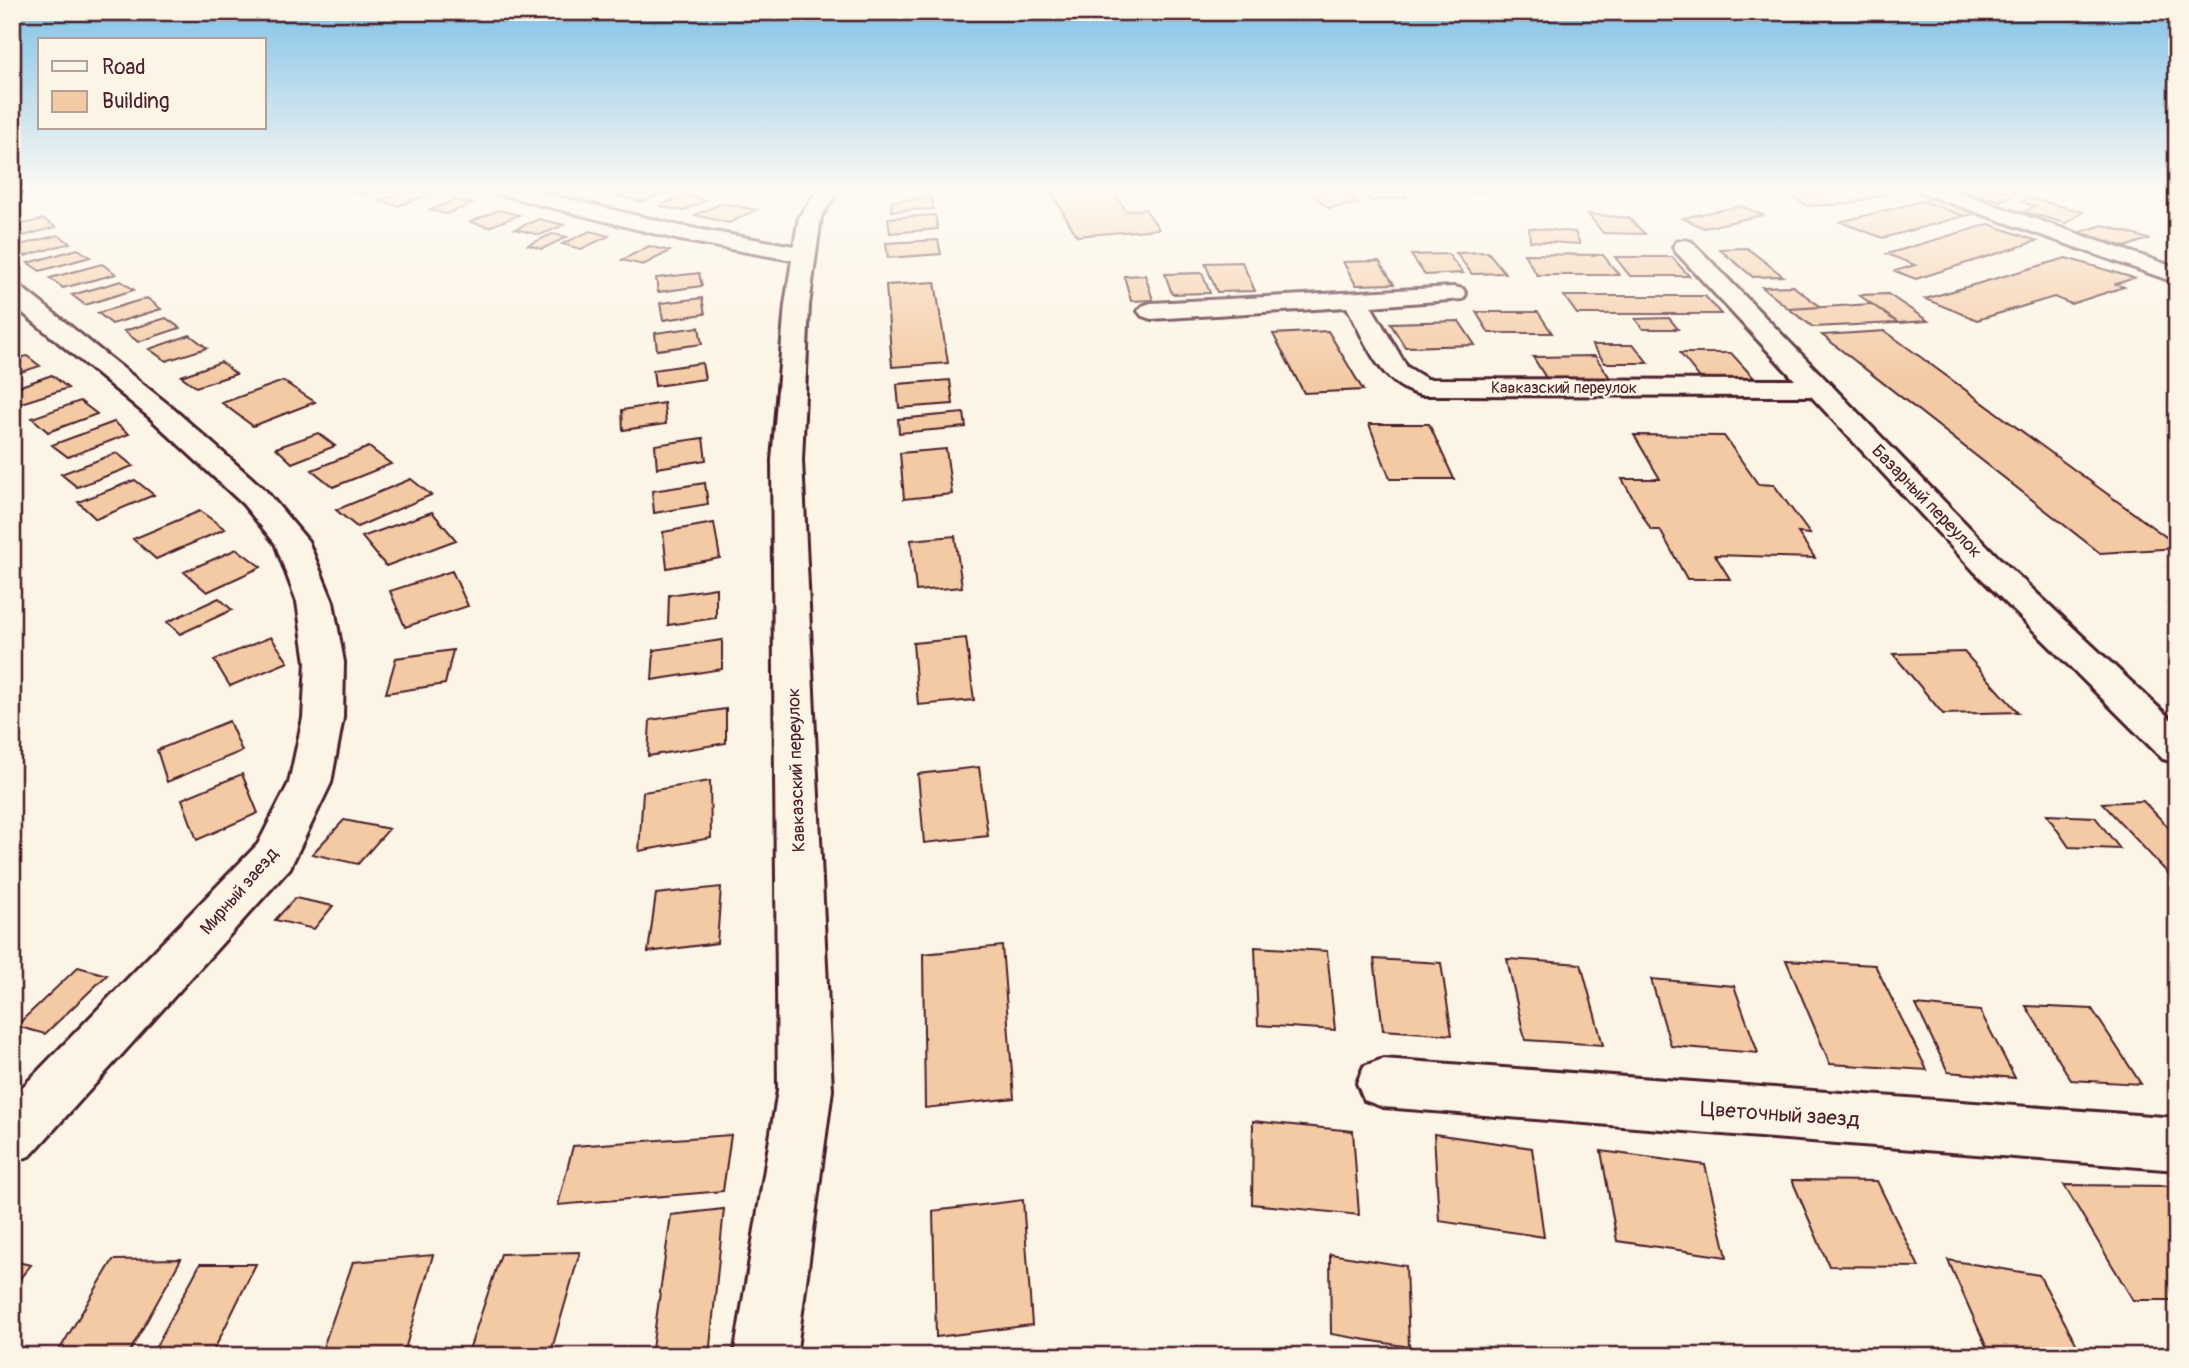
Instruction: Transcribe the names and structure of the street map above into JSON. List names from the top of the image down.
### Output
{
  "streets": {
    "street": [
      "Кавказский переулок",
      "Базарный переулок",
      "Мирный заезд",
      "Цветочный заезд"
    ]
  },
  "crossings": [
    ["Кавказский переулок", "Базарный переулок"]
  ],
  "legend": ["Road", "Building"]
}
